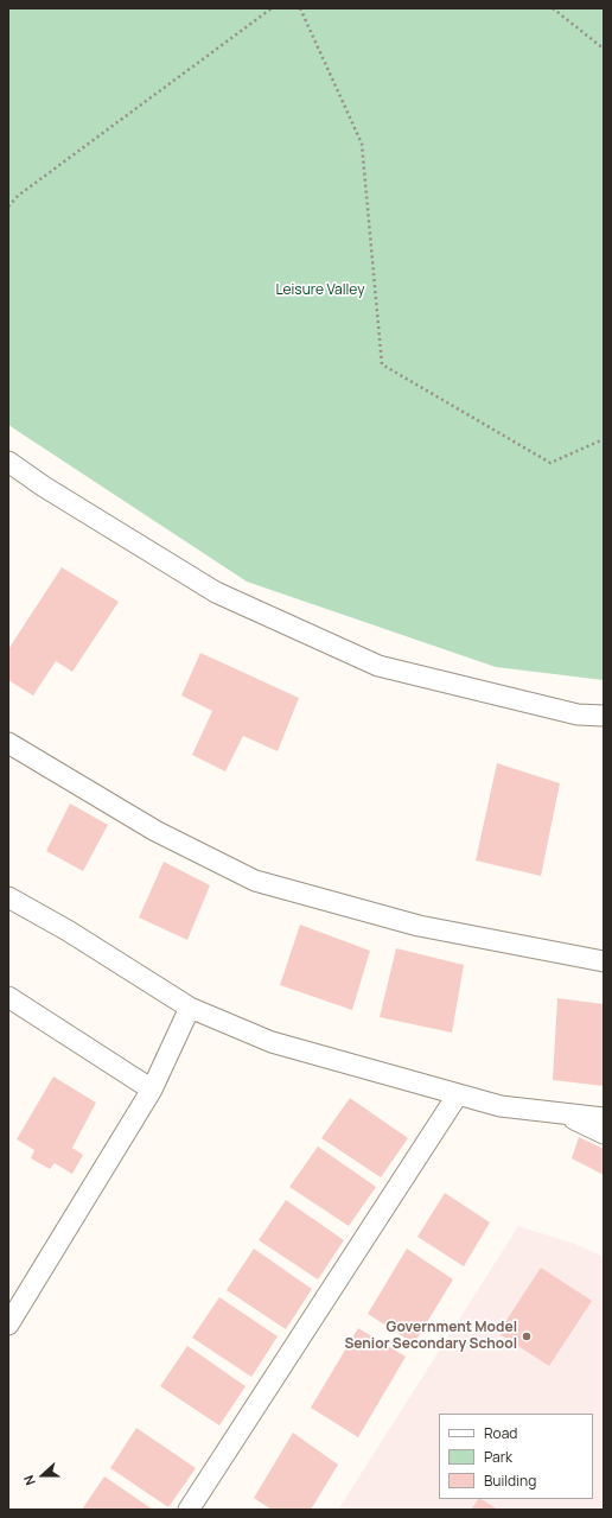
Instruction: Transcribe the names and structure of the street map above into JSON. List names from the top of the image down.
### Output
{
  "parks": ["Leisure Valley"],
  "places": ["Government Model Senior Secondary School"],
  "legend": ["Road", "Park", "Building"],
  "north": "left"
}
